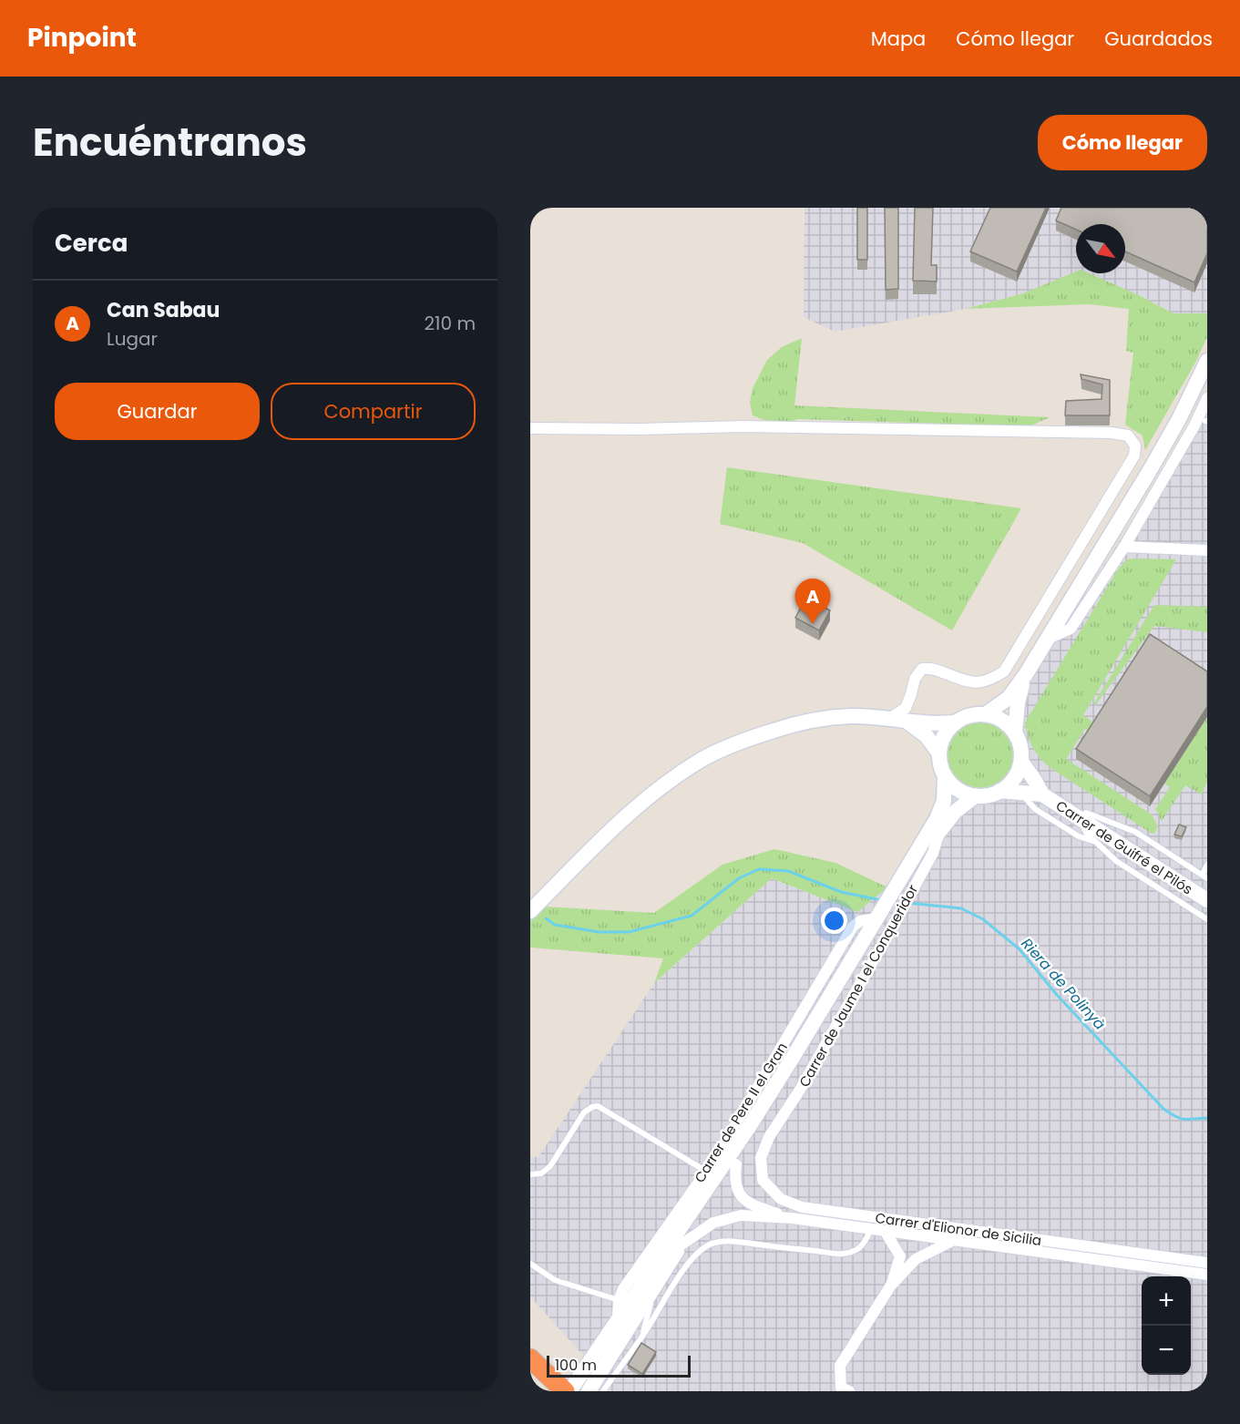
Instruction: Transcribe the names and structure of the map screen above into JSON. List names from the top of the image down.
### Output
{
  "streets": {
    "main road": ["Carrer de Guifré el Pilós"],
    "street": ["Carrer de Jaume I el Conqueridor", "Carrer de Pere II el Gran", "Carrer d'Elionor de Sicilia"]
  },
  "crossings": [
    ["Carrer de Jaume I el Conqueridor", "Carrer d'Elionor de Sicilia"]
  ],
  "water": ["Riera de Polinyà"],
  "scale_bar": "100 m",
  "north": "bottom right",
  "page": {
    "header": "Pinpoint",
    "nav": ["Mapa", "Cómo llegar", "Guardados"],
    "title": "Encuéntranos",
    "buttons": [
      "Cómo llegar",
      ["Guardar", "Compartir"]
    ],
    "heading": "Cerca",
    "list": [
      {
        "mark": "A",
        "name": "Can Sabau",
        "note": "Lugar",
        "value": "210 m"
      }
    ],
    "pins": "A",
    "map_buttons": ["+", "−"],
    "scale": "100 m"
  }
}
